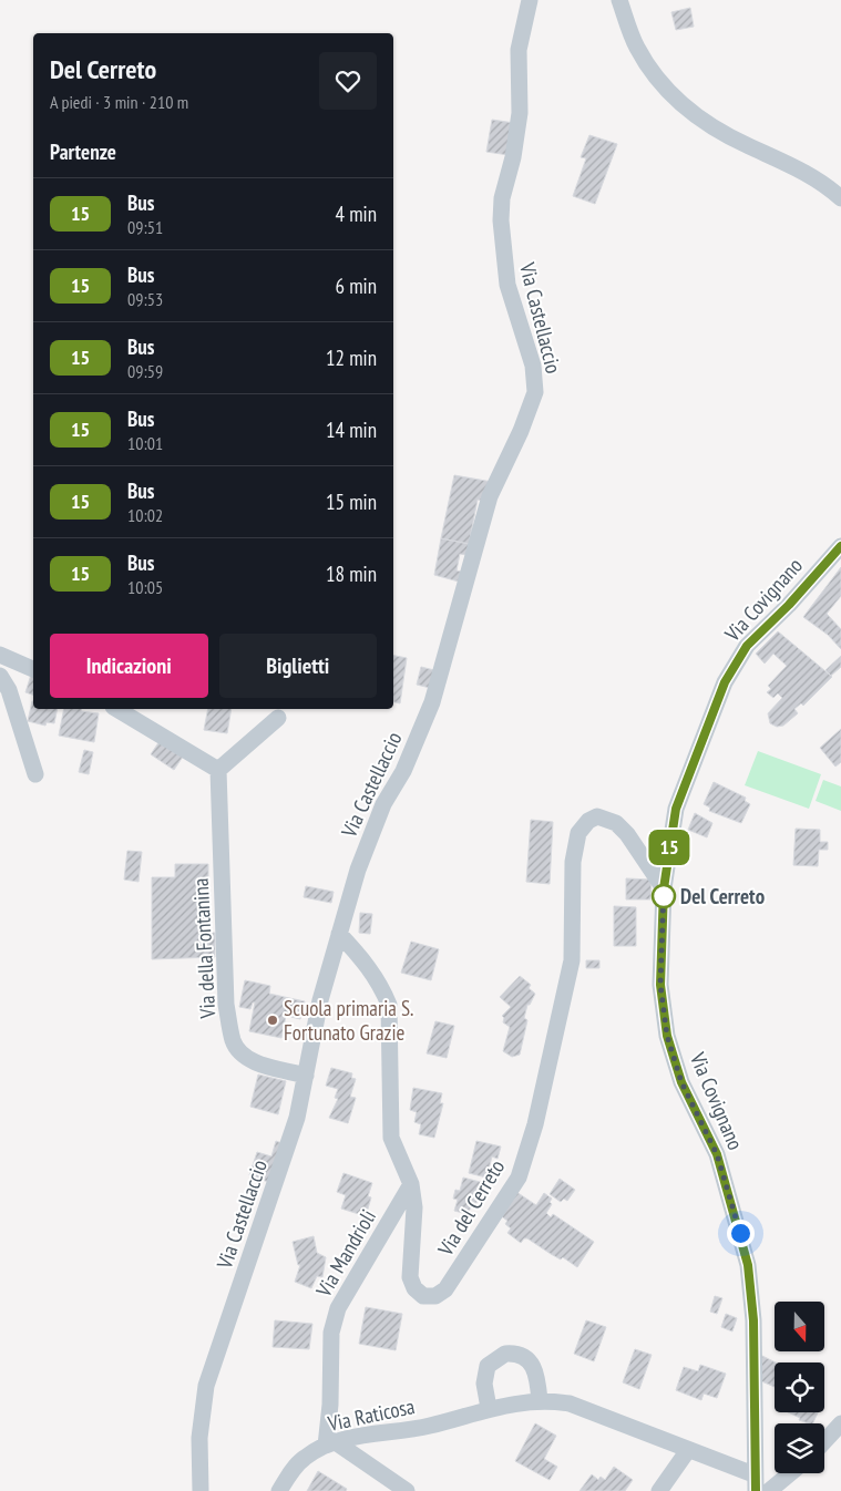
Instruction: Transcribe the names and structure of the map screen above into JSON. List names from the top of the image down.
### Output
{
  "streets": {
    "street": [
      "Via Castellaccio",
      "Via Covignano",
      "Via della Fontanina",
      "Via del Cerreto",
      "Via Mandrioli",
      "Via Raticosa"
    ]
  },
  "crossings": [
    ["Via Castellaccio", "Via della Fontanina"],
    ["Via Castellaccio", "Via del Cerreto"],
    ["Via Covignano", "Via del Cerreto"],
    ["Via Covignano", "Via Raticosa"],
    ["Via del Cerreto", "Via Mandrioli"],
    ["Via Mandrioli", "Via Raticosa"]
  ],
  "places": ["Del Cerreto", "Scuola primaria S. Fortunato Grazie"],
  "lines": ["bus line 15"],
  "north": "bottom",
  "page": {
    "on_map": "15",
    "heading": [
      ["Del Cerreto", "A piedi · 3 min · 210 m"],
      "Partenze"
    ],
    "list": [
      {
        "mark": "15",
        "name": "Bus",
        "note": "09:51",
        "value": "4 min"
      },
      {
        "mark": "15",
        "name": "Bus",
        "note": "09:53",
        "value": "6 min"
      },
      {
        "mark": "15",
        "name": "Bus",
        "note": "09:59",
        "value": "12 min"
      },
      {
        "mark": "15",
        "name": "Bus",
        "note": "10:01",
        "value": "14 min"
      },
      {
        "mark": "15",
        "name": "Bus",
        "note": "10:02",
        "value": "15 min"
      },
      {
        "mark": "15",
        "name": "Bus",
        "note": "10:05",
        "value": "18 min"
      }
    ],
    "buttons": ["Indicazioni", "Biglietti"]
  }
}
